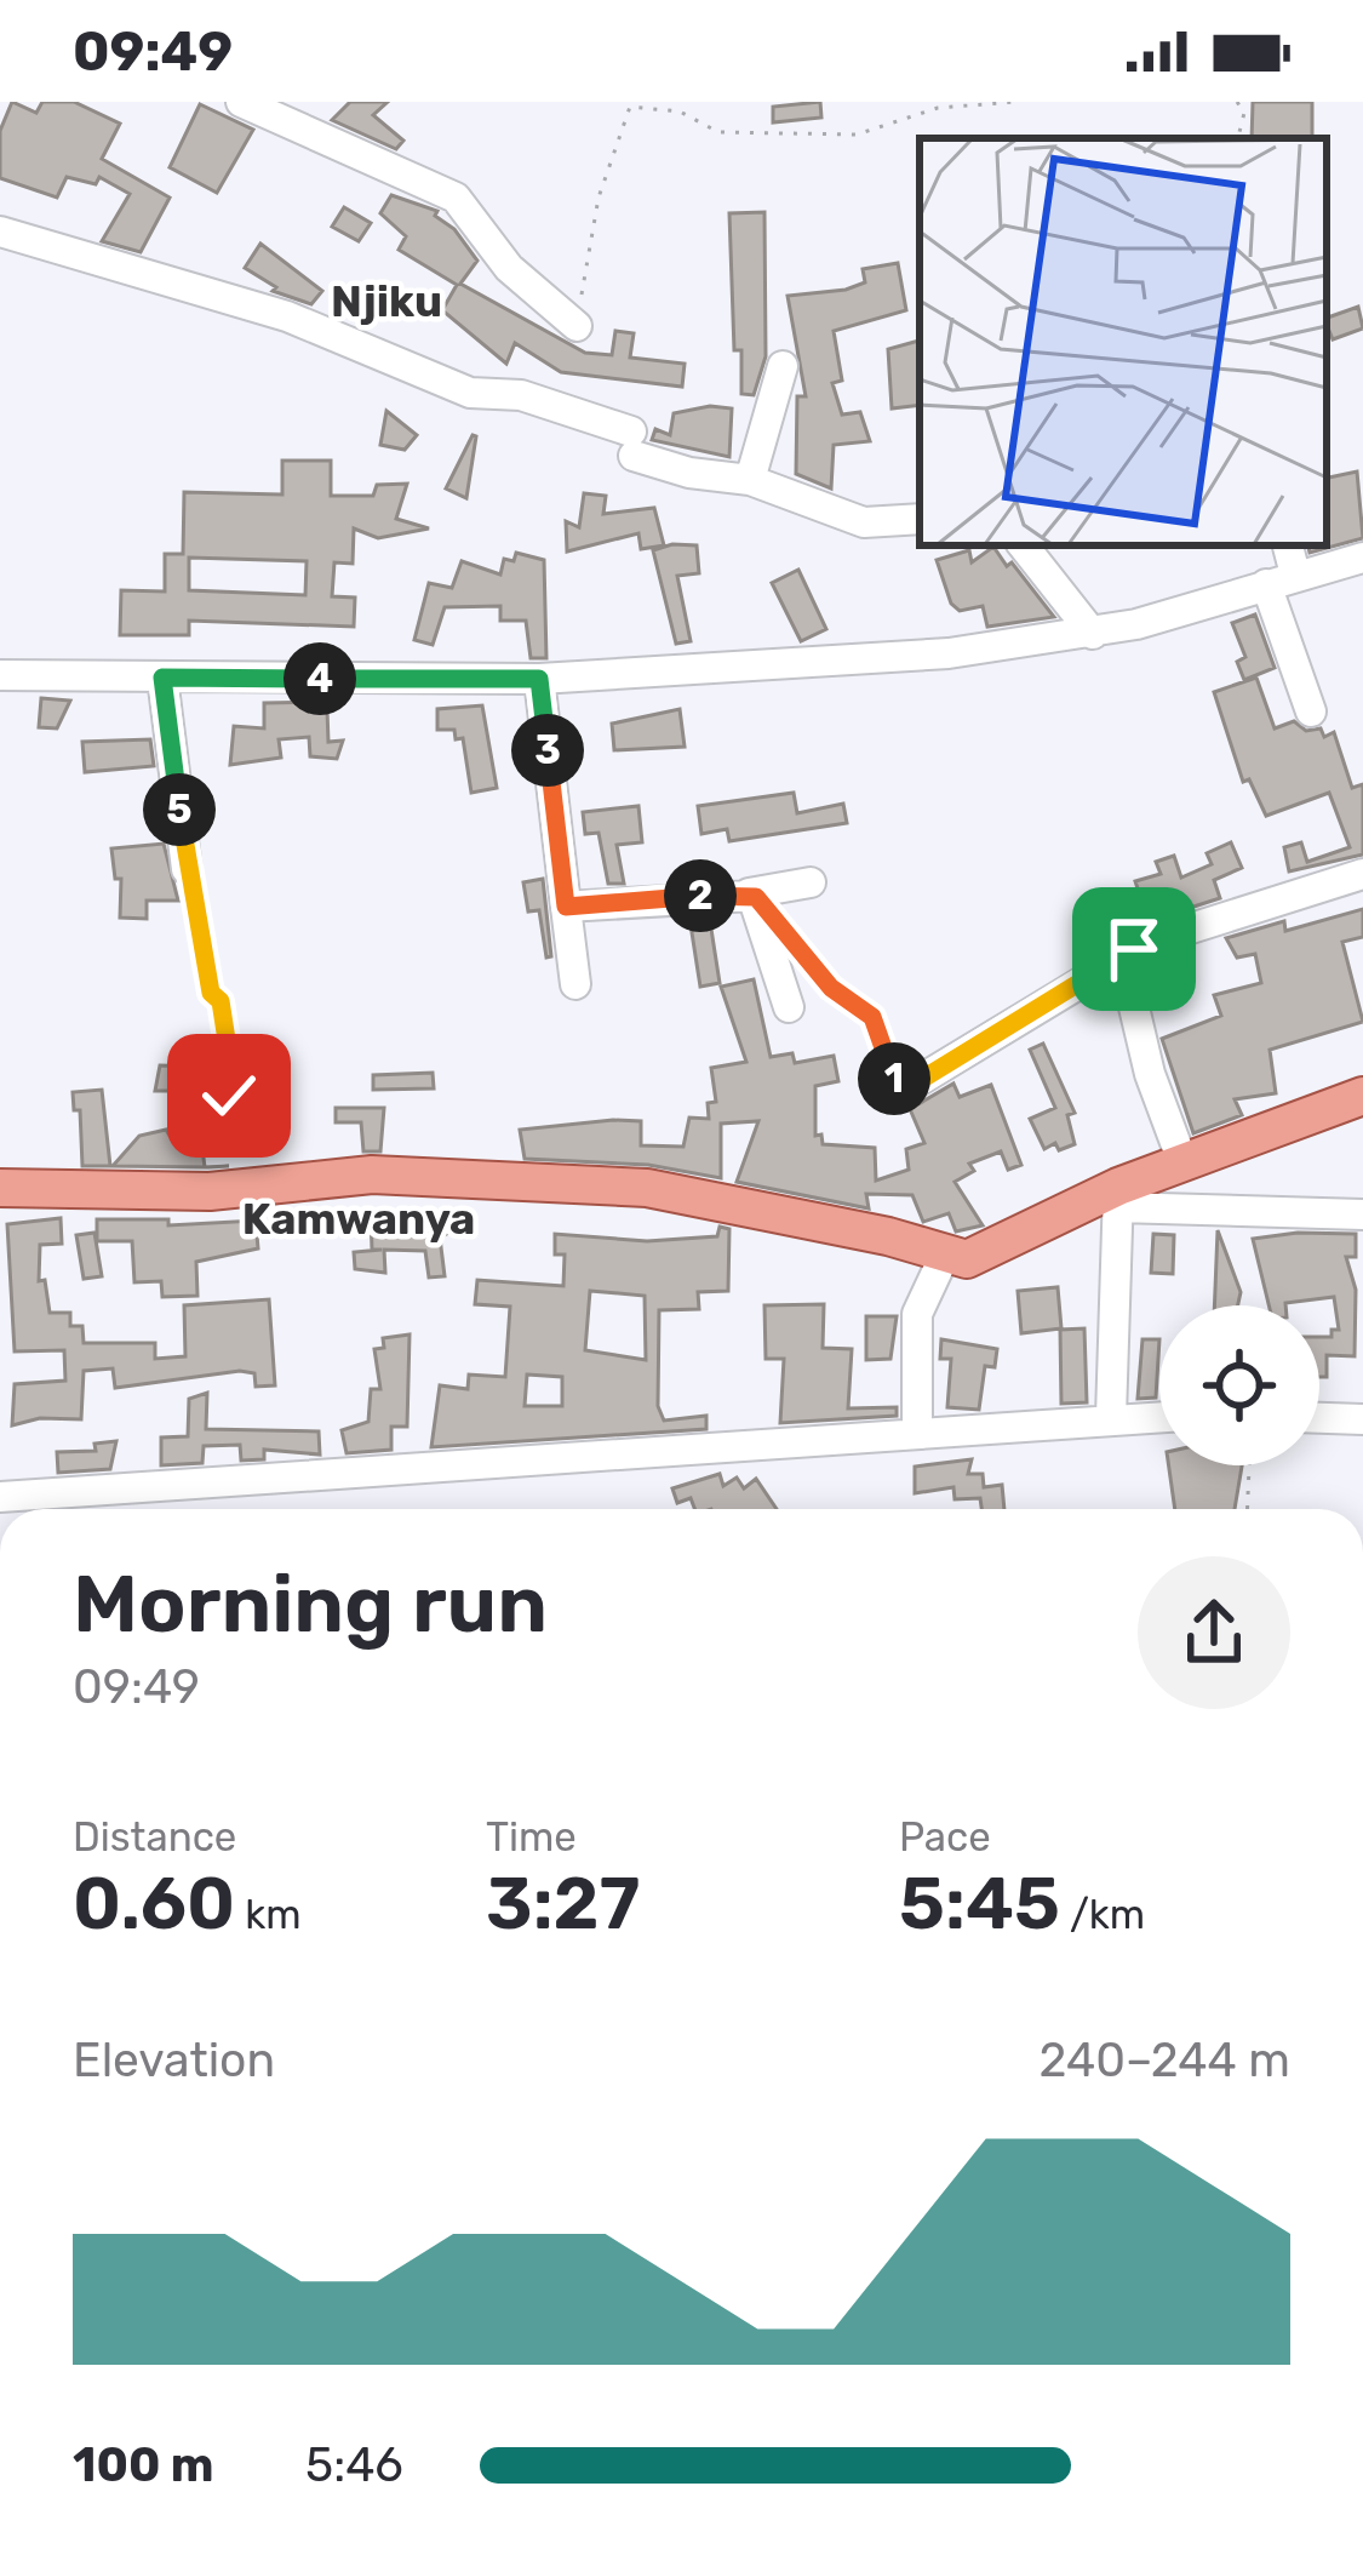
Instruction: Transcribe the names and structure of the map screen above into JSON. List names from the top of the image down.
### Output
{
  "districts": ["Njiku", "Kamwanya"],
  "page": {
    "status": "09:49",
    "pins": [
      "4",
      "3",
      "5",
      "2",
      "1"
    ],
    "heading": ["Morning run", "09:49"],
    "stats": [
      ["Distance", "0.60 km"],
      ["Time", "3:27"],
      ["Pace", "5:45 /km"]
    ],
    "chart": ["Elevation", "240–244 m"],
    "list": [
      {
        "name": "100 m",
        "note": "5:46"
      }
    ]
  }
}
